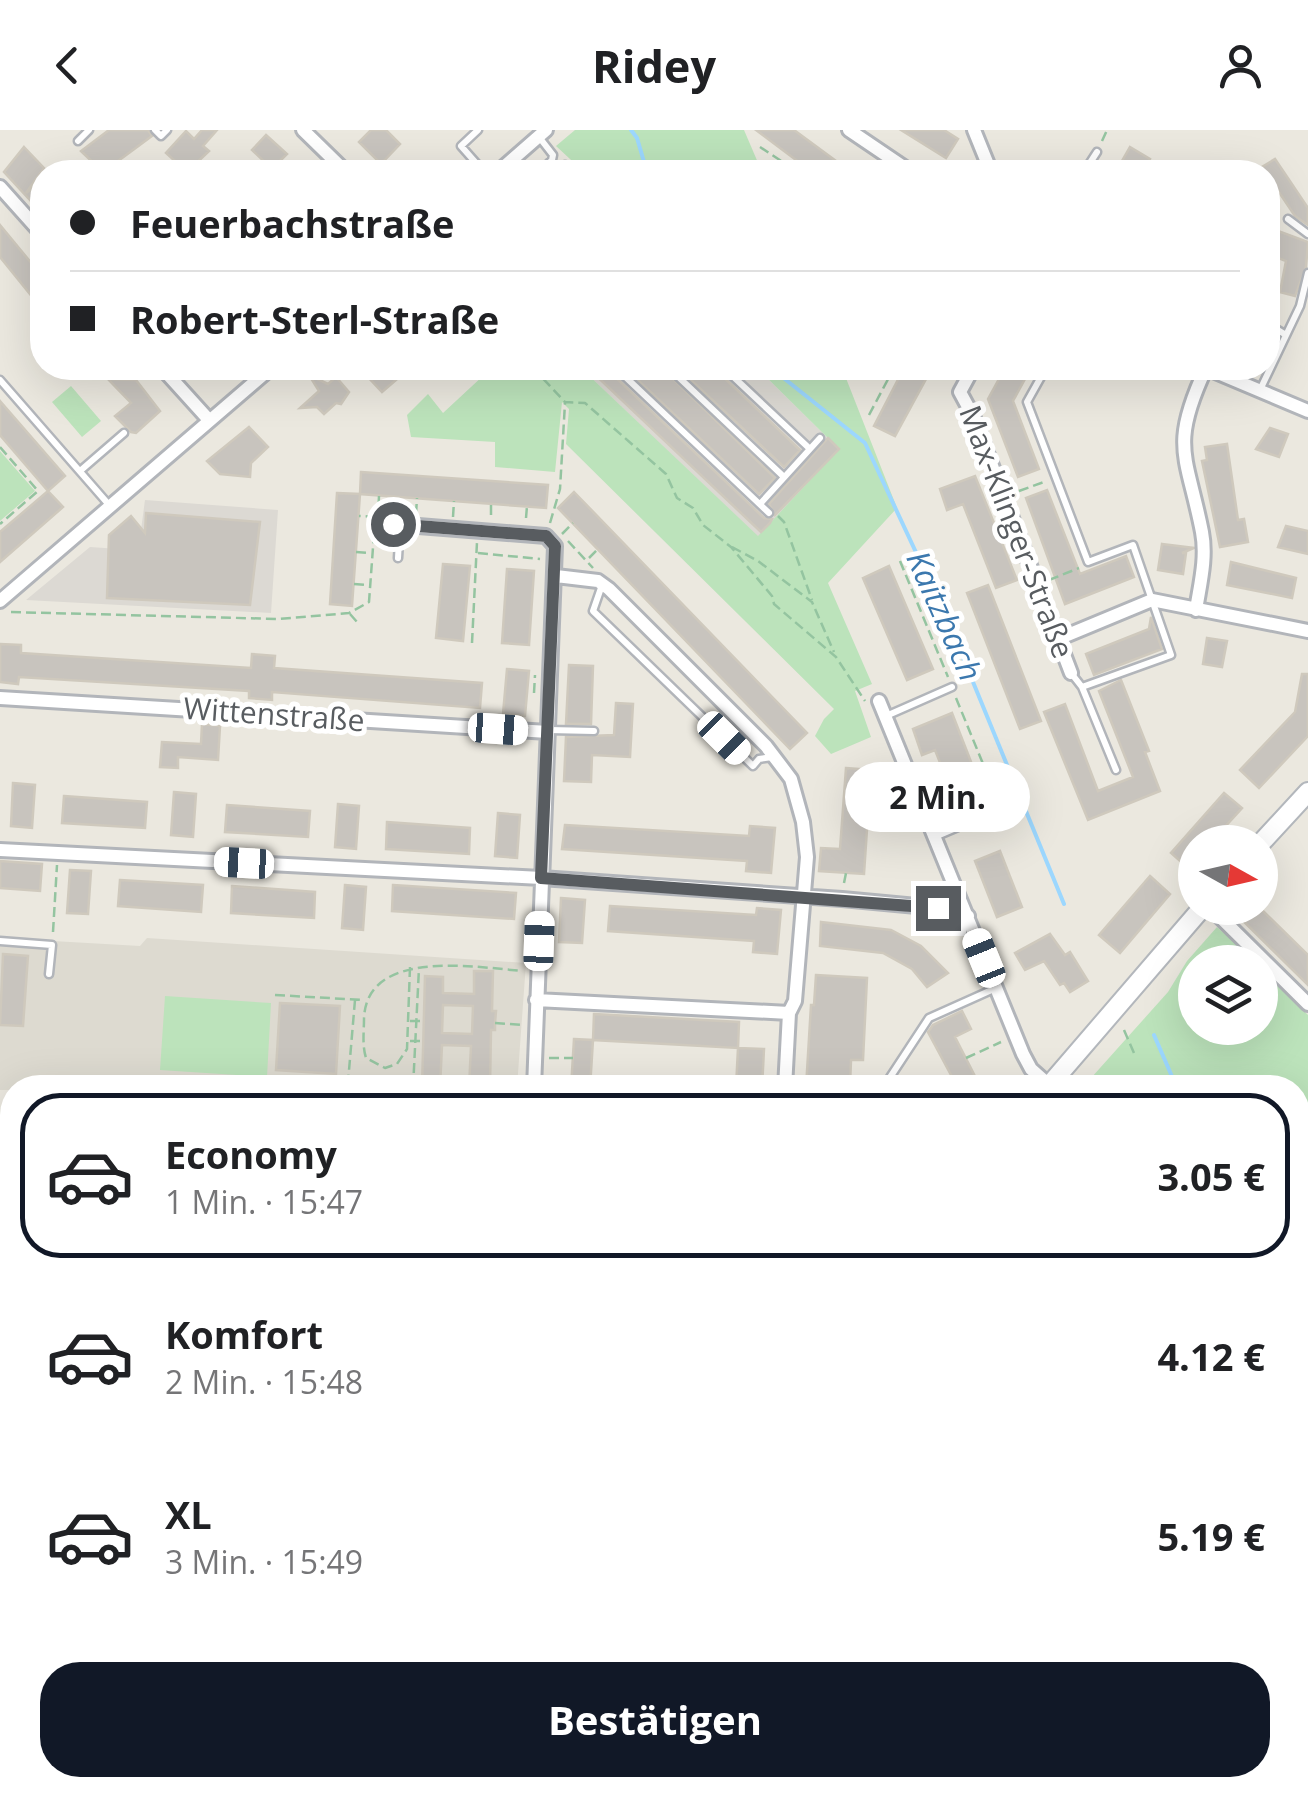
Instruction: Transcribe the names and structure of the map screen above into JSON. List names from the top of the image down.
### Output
{
  "streets": {
    "street": ["Max-Klinger-Straße", "Wittenstraße"]
  },
  "water": ["Kaitzbach"],
  "north": "right",
  "page": {
    "header": "Ridey",
    "banner": ["Feuerbachstraße", "Robert-Sterl-Straße"],
    "bubble": "2 Min.",
    "list": [
      {
        "name": "Economy",
        "note": "1 Min. · 15:47",
        "value": "3.05 €"
      },
      {
        "name": "Komfort",
        "note": "2 Min. · 15:48",
        "value": "4.12 €"
      },
      {
        "name": "XL",
        "note": "3 Min. · 15:49",
        "value": "5.19 €"
      }
    ],
    "buttons": "Bestätigen"
  }
}
